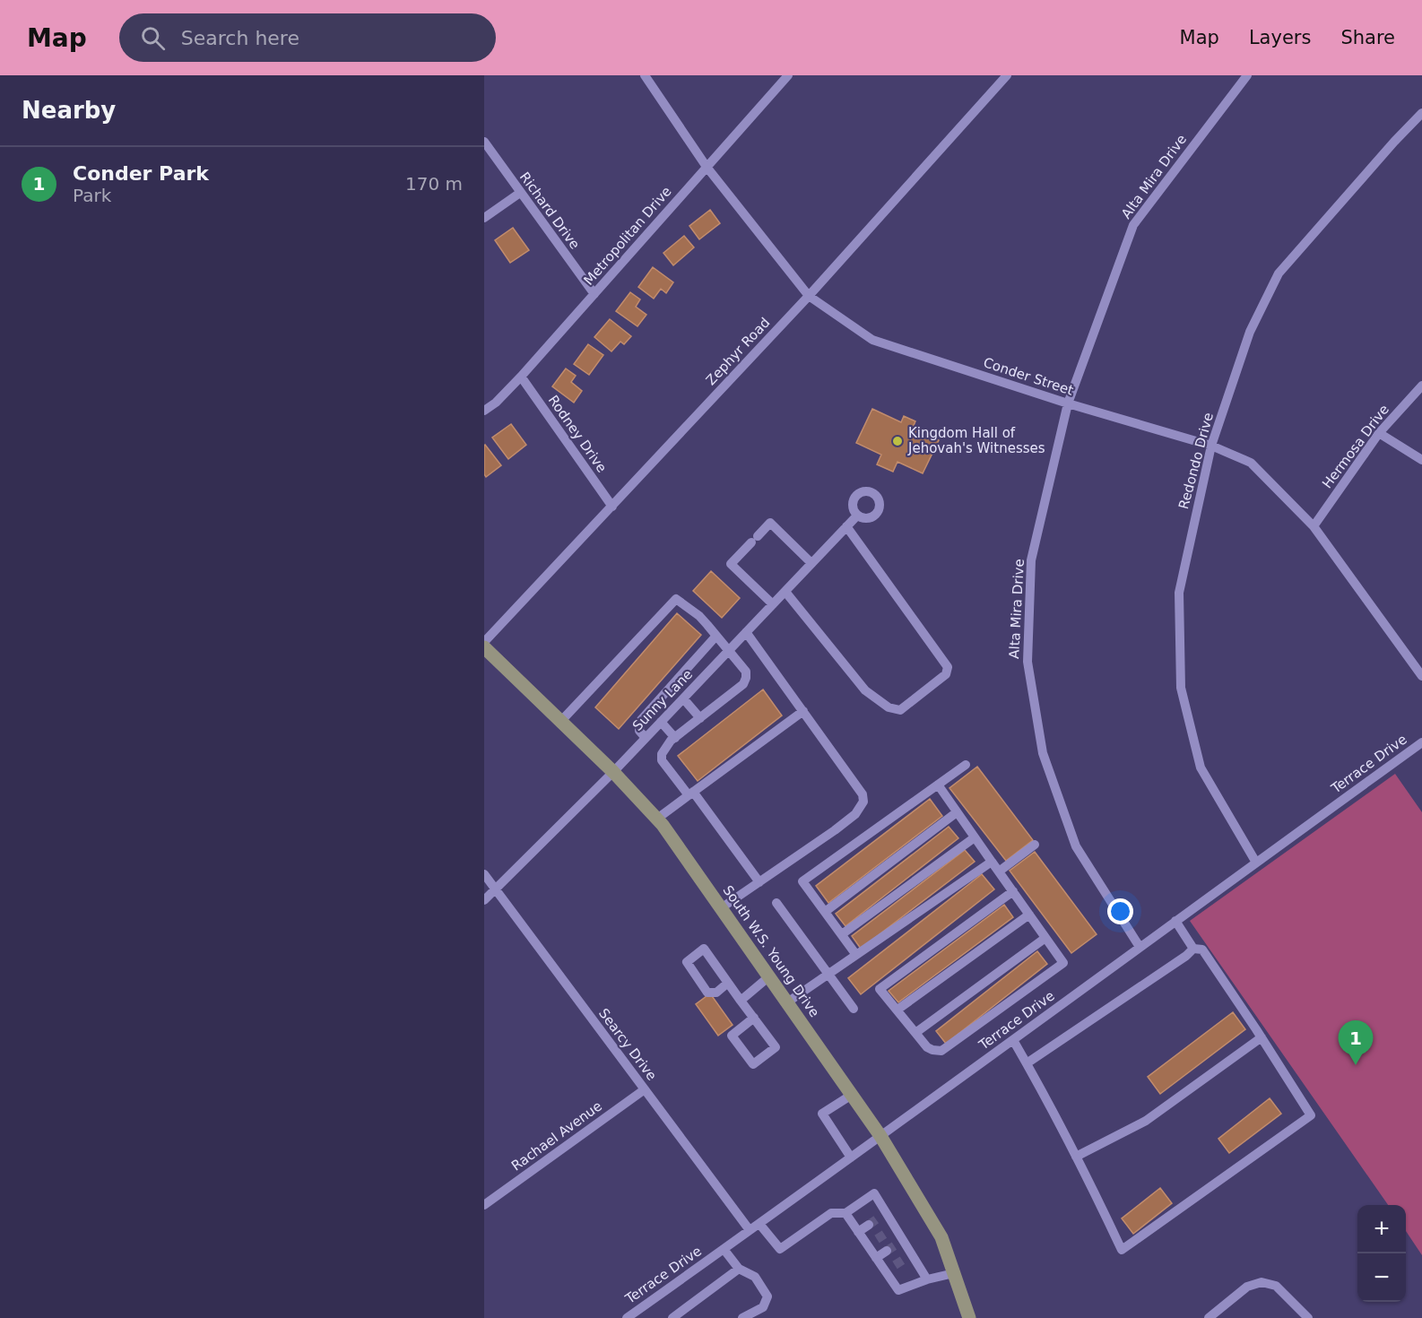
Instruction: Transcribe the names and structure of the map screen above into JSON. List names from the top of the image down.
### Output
{
  "streets": {
    "main road": ["South W.S. Young Drive"],
    "street": [
      "Alta Mira Drive",
      "Richard Drive",
      "Metropolitan Drive",
      "Zephyr Road",
      "Conder Street",
      "Rodney Drive",
      "Hermosa Drive",
      "Redondo Drive",
      "Sunny Lane",
      "Terrace Drive",
      "Searcy Drive",
      "Rachael Avenue"
    ]
  },
  "crossings": [
    ["Alta Mira Drive", "Conder Street"],
    ["Alta Mira Drive", "Terrace Drive"],
    ["Richard Drive", "Metropolitan Drive"],
    ["Metropolitan Drive", "Conder Street"],
    ["Metropolitan Drive", "Rodney Drive"],
    ["Zephyr Road", "Conder Street"],
    ["Zephyr Road", "Rodney Drive"],
    ["Conder Street", "Hermosa Drive"],
    ["Conder Street", "Redondo Drive"],
    ["Redondo Drive", "Terrace Drive"],
    ["Sunny Lane", "South W.S. Young Drive"],
    ["Sunny Lane", "Searcy Drive"],
    ["Terrace Drive", "South W.S. Young Drive"],
    ["Terrace Drive", "Searcy Drive"],
    ["Searcy Drive", "Rachael Avenue"]
  ],
  "places": ["Kingdom Hall of Jehovah's Witnesses"],
  "page": {
    "header": "Map",
    "search": "Search here",
    "nav": ["Map", "Layers", "Share"],
    "heading": "Nearby",
    "list": [
      {
        "mark": "1",
        "name": "Conder Park",
        "note": "Park",
        "value": "170 m"
      }
    ],
    "pins": "1",
    "map_buttons": ["+", "−"]
  }
}
